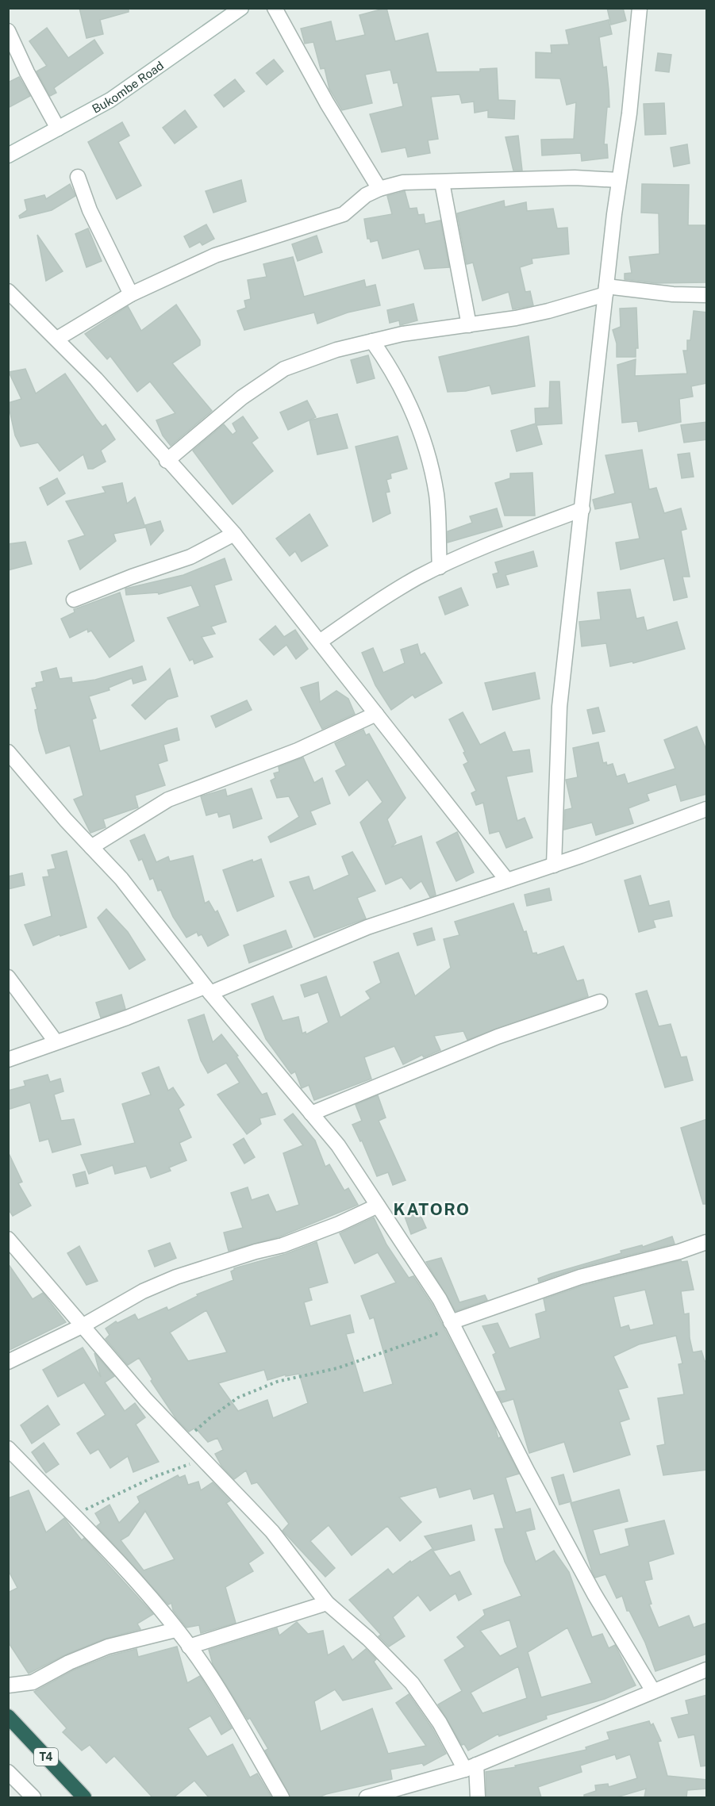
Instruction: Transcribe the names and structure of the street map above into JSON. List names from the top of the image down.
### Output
{
  "streets": {
    "highway": ["T4"],
    "street": ["Bukombe Road"]
  },
  "districts": ["KATORO"]
}
